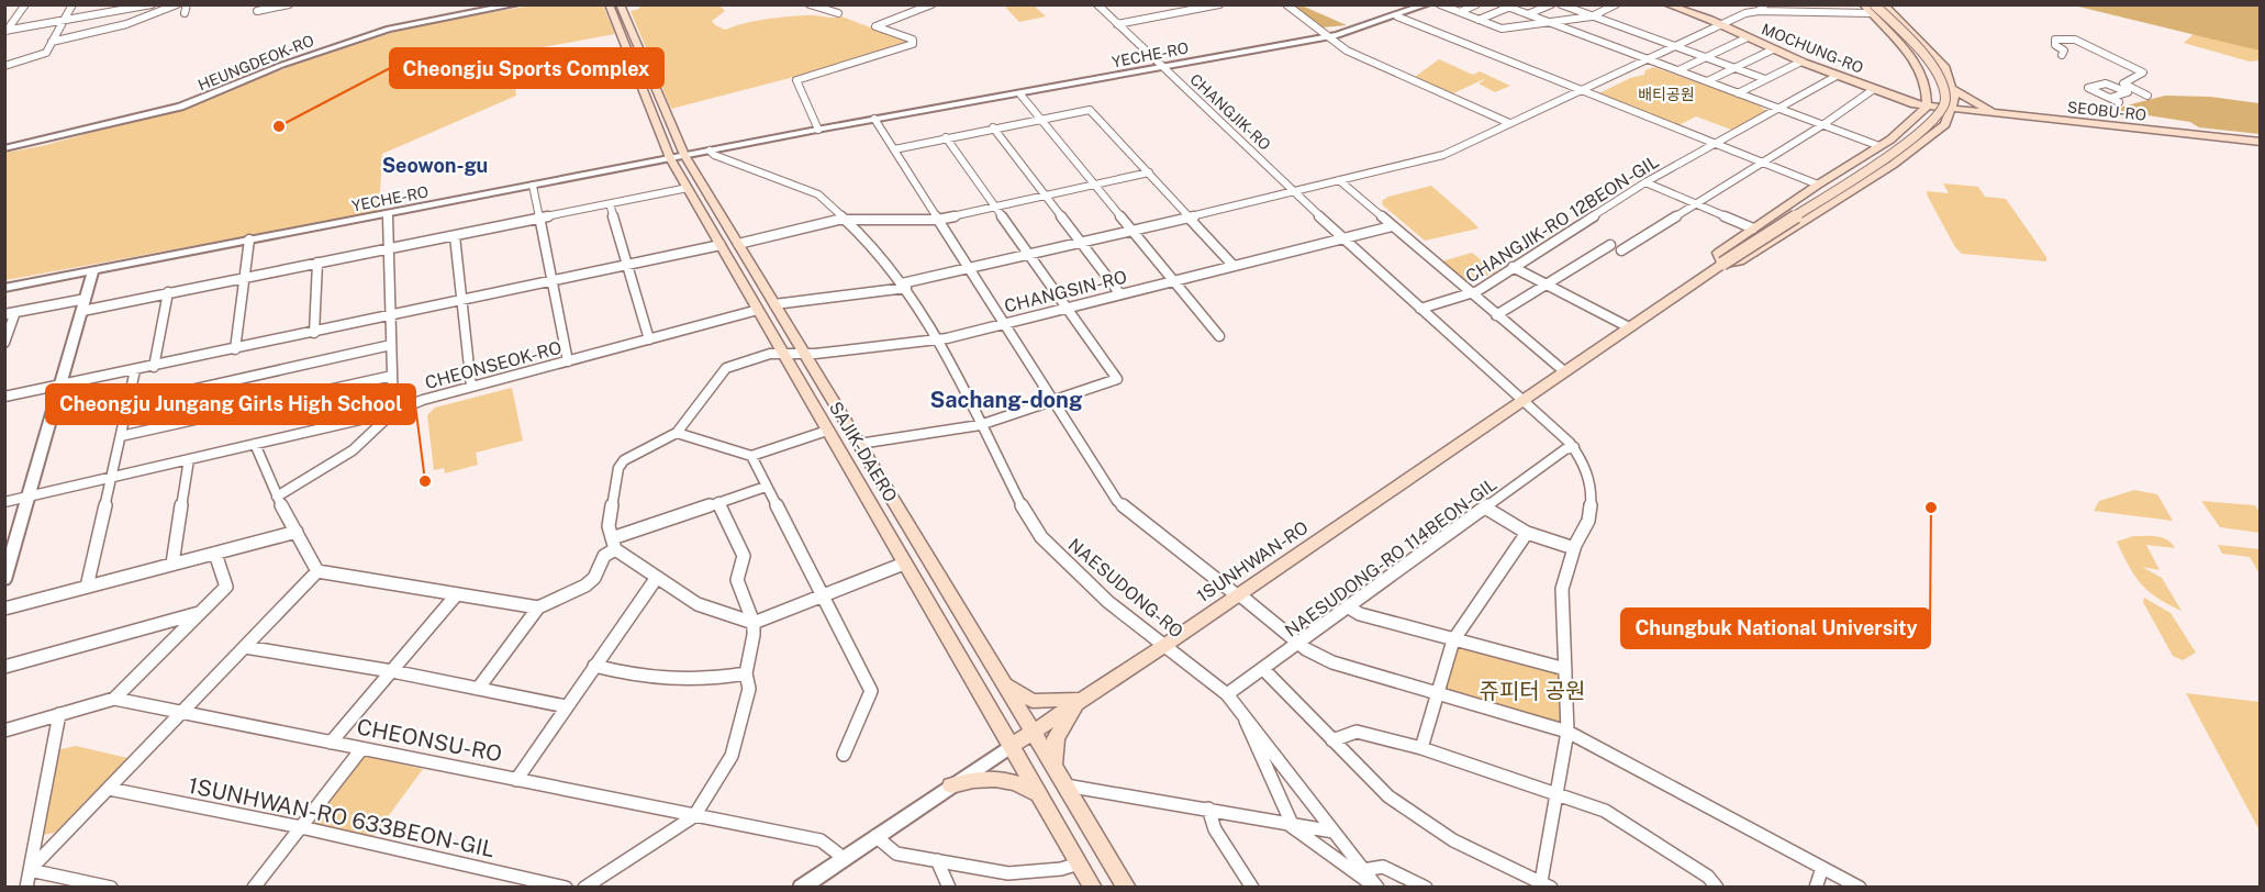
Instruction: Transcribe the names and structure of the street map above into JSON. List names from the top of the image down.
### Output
{
  "streets": {
    "main road": [
      "MOCHUNG-RO",
      "SEOBU-RO",
      "SAJIK-DAERO",
      "1SUNHWAN-RO"
    ],
    "street": [
      "YECHE-RO",
      "HEUNGDEOK-RO",
      "CHANGJIK-RO",
      "CHANGJIK-RO 12BEON-GIL",
      "CHANGSIN-RO",
      "CHEONSEOK-RO",
      "NAESUDONG-RO 114BEON-GIL",
      "NAESUDONG-RO",
      "CHEONSU-RO",
      "1SUNHWAN-RO 633BEON-GIL"
    ]
  },
  "crossings": [
    ["MOCHUNG-RO", "SEOBU-RO"],
    ["MOCHUNG-RO", "CHANGJIK-RO 12BEON-GIL"],
    ["YECHE-RO", "CHANGJIK-RO"],
    ["YECHE-RO", "SAJIK-DAERO"],
    ["YECHE-RO", "NAESUDONG-RO"],
    ["CHANGJIK-RO", "CHANGJIK-RO 12BEON-GIL"],
    ["CHANGJIK-RO", "CHANGSIN-RO"],
    ["CHANGJIK-RO", "NAESUDONG-RO 114BEON-GIL"],
    ["CHANGJIK-RO", "1SUNHWAN-RO"],
    ["CHANGSIN-RO", "SAJIK-DAERO"],
    ["CHANGSIN-RO", "NAESUDONG-RO"],
    ["CHEONSEOK-RO", "SAJIK-DAERO"],
    ["SAJIK-DAERO", "1SUNHWAN-RO"],
    ["NAESUDONG-RO 114BEON-GIL", "NAESUDONG-RO"],
    ["1SUNHWAN-RO", "NAESUDONG-RO"],
    ["1SUNHWAN-RO", "CHEONSU-RO"]
  ],
  "districts": ["Seowon-gu", "Sachang-dong"],
  "parks": ["배티공원", "쥬피터 공원"],
  "places": ["Cheongju Sports Complex", "Cheongju Jungang Girls High School", "Chungbuk National University"]
}
